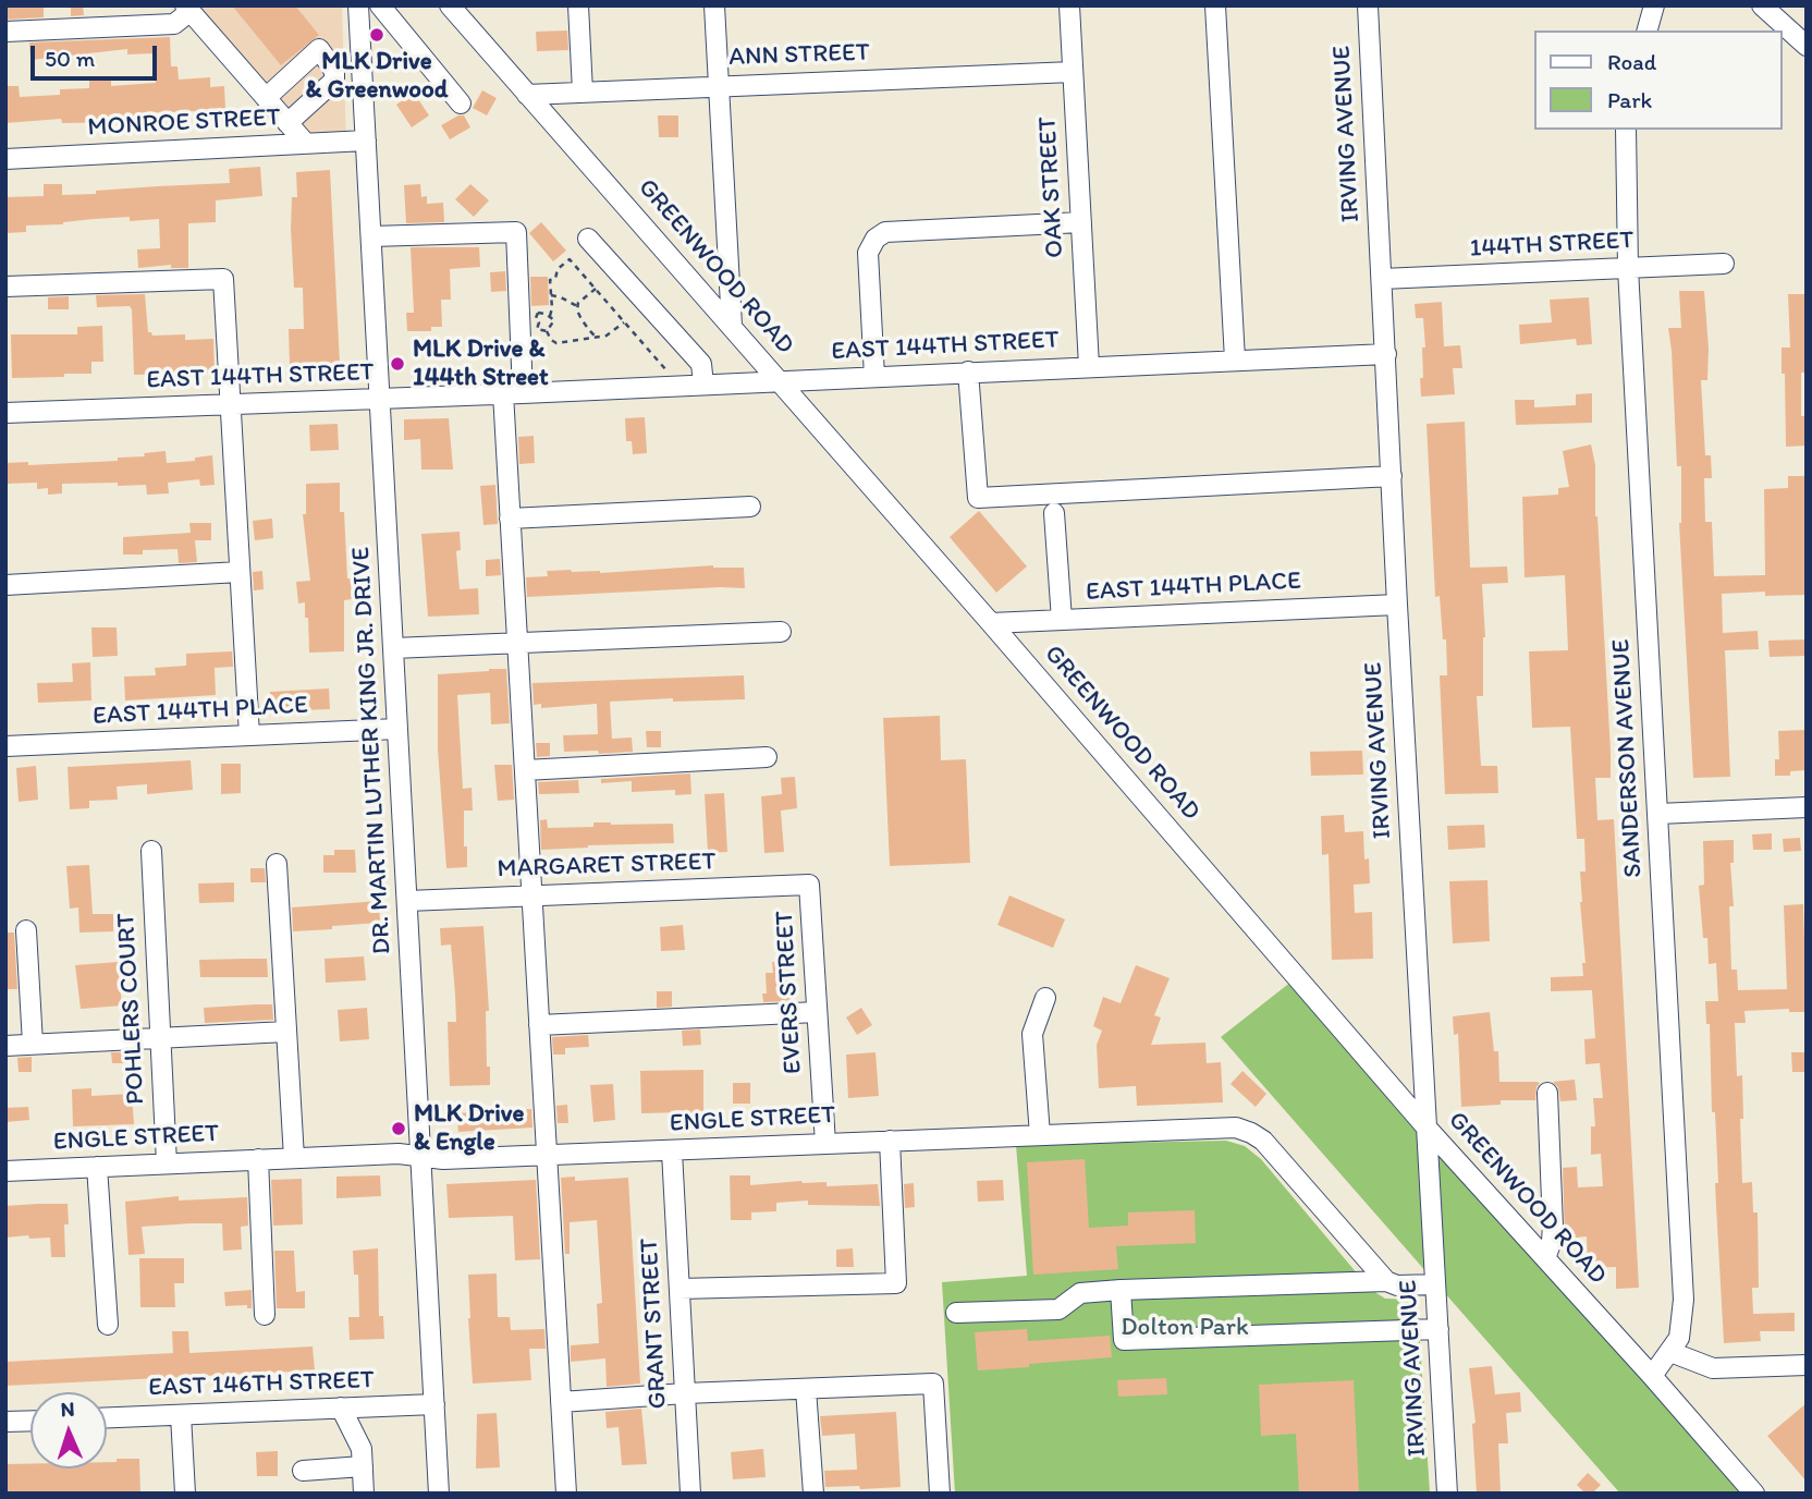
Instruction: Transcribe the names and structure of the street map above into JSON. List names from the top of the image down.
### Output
{
  "streets": {
    "street": [
      "ANN STREET",
      "MONROE STREET",
      "IRVING AVENUE",
      "OAK STREET",
      "144TH STREET",
      "GREENWOOD ROAD",
      "EAST 144TH STREET",
      "EAST 144TH PLACE",
      "DR. MARTIN LUTHER KING JR. DRIVE",
      "SANDERSON AVENUE",
      "MARGARET STREET",
      "EVERS STREET",
      "POHLERS COURT",
      "ENGLE STREET",
      "GRANT STREET",
      "EAST 146TH STREET"
    ]
  },
  "crossings": [
    ["ANN STREET", "OAK STREET"],
    ["ANN STREET", "GREENWOOD ROAD"],
    ["MONROE STREET", "DR. MARTIN LUTHER KING JR. DRIVE"],
    ["IRVING AVENUE", "144TH STREET"],
    ["IRVING AVENUE", "GREENWOOD ROAD"],
    ["IRVING AVENUE", "EAST 144TH STREET"],
    ["IRVING AVENUE", "EAST 144TH PLACE"],
    ["OAK STREET", "EAST 144TH STREET"],
    ["144TH STREET", "SANDERSON AVENUE"],
    ["GREENWOOD ROAD", "EAST 144TH STREET"],
    ["GREENWOOD ROAD", "EAST 144TH PLACE"],
    ["GREENWOOD ROAD", "SANDERSON AVENUE"],
    ["EAST 144TH STREET", "DR. MARTIN LUTHER KING JR. DRIVE"],
    ["EAST 144TH PLACE", "DR. MARTIN LUTHER KING JR. DRIVE"],
    ["DR. MARTIN LUTHER KING JR. DRIVE", "MARGARET STREET"],
    ["DR. MARTIN LUTHER KING JR. DRIVE", "ENGLE STREET"],
    ["DR. MARTIN LUTHER KING JR. DRIVE", "EAST 146TH STREET"],
    ["MARGARET STREET", "EVERS STREET"],
    ["EVERS STREET", "ENGLE STREET"],
    ["POHLERS COURT", "ENGLE STREET"],
    ["ENGLE STREET", "GRANT STREET"]
  ],
  "parks": ["Dolton Park"],
  "places": ["MLK Drive & Greenwood", "MLK Drive & 144th Street", "MLK Drive & Engle"],
  "legend": ["Road", "Park"],
  "scale_bar": "50 m",
  "north": "top"
}
